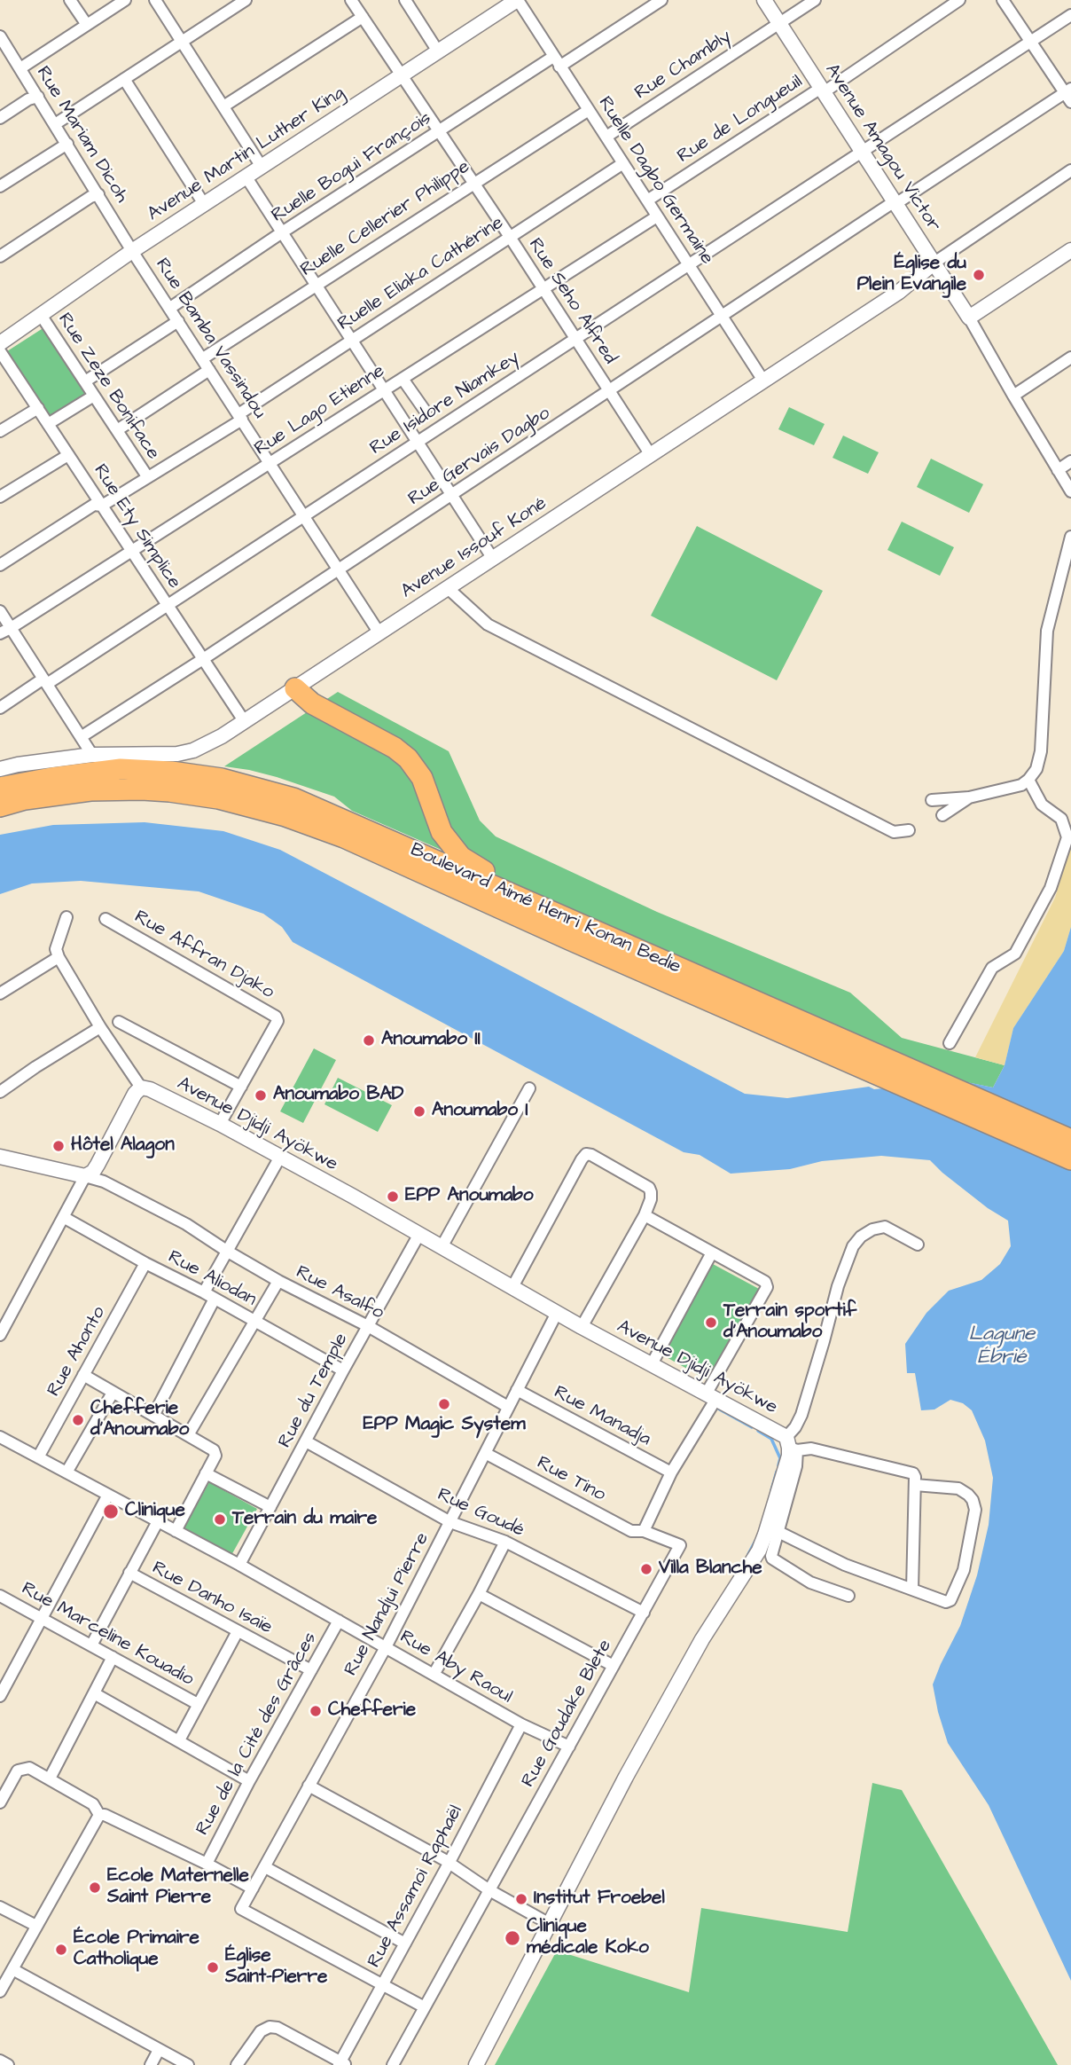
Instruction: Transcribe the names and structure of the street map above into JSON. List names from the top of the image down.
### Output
{
  "streets": {
    "highway": ["Boulevard Aimé Henri Konan Bedie"],
    "street": [
      "Rue Chambly",
      "Rue de Longueuil",
      "Rue Mariam Dicoh",
      "Avenue Amagou Victor",
      "Avenue Martin Luther King",
      "Ruelle Bogui François",
      "Ruelle Dagbo Germaine",
      "Ruelle Cellerier Philippe",
      "Ruelle Eliaka Cathérine",
      "Rue Seho Alfred",
      "Rue Bamba Vassindou",
      "Rue Zeze Boniface",
      "Rue Isidore Niamkey",
      "Rue Lago Etienne",
      "Rue Gervais Dagbo",
      "Rue Ety Simplice",
      "Avenue Issouf Koné",
      "Rue Affran Djako",
      "Avenue Djidji Ayökwe",
      "Rue Aliodan",
      "Rue Asalfo",
      "Rue Ahonto",
      "Rue du Temple",
      "Rue Manadja",
      "Rue Tino",
      "Rue Goudé",
      "Rue Danho Isaïe",
      "Rue Nandjui Pierre",
      "Rue Marceline Kouadio",
      "Rue Aby Raoul",
      "Rue Goudake Blete",
      "Rue de la Cité des Grâces",
      "Rue Assamoi Raphaël"
    ]
  },
  "crossings": [
    ["Rue Chambly", "Avenue Amagou Victor"],
    ["Rue Chambly", "Ruelle Dagbo Germaine"],
    ["Rue de Longueuil", "Avenue Amagou Victor"],
    ["Rue de Longueuil", "Ruelle Dagbo Germaine"],
    ["Rue Mariam Dicoh", "Avenue Martin Luther King"],
    ["Rue Mariam Dicoh", "Rue Bamba Vassindou"],
    ["Avenue Amagou Victor", "Rue Isidore Niamkey"],
    ["Avenue Amagou Victor", "Rue Gervais Dagbo"],
    ["Avenue Amagou Victor", "Avenue Issouf Koné"],
    ["Avenue Martin Luther King", "Ruelle Dagbo Germaine"],
    ["Avenue Martin Luther King", "Rue Seho Alfred"],
    ["Avenue Martin Luther King", "Rue Bamba Vassindou"],
    ["Avenue Martin Luther King", "Rue Zeze Boniface"],
    ["Ruelle Bogui François", "Ruelle Dagbo Germaine"],
    ["Ruelle Bogui François", "Rue Seho Alfred"],
    ["Ruelle Bogui François", "Rue Bamba Vassindou"],
    ["Ruelle Dagbo Germaine", "Ruelle Cellerier Philippe"],
    ["Ruelle Dagbo Germaine", "Ruelle Eliaka Cathérine"],
    ["Ruelle Dagbo Germaine", "Rue Isidore Niamkey"],
    ["Ruelle Dagbo Germaine", "Rue Lago Etienne"],
    ["Ruelle Dagbo Germaine", "Rue Gervais Dagbo"],
    ["Ruelle Dagbo Germaine", "Avenue Issouf Koné"],
    ["Ruelle Cellerier Philippe", "Rue Seho Alfred"],
    ["Ruelle Cellerier Philippe", "Rue Bamba Vassindou"],
    ["Ruelle Eliaka Cathérine", "Rue Seho Alfred"],
    ["Ruelle Eliaka Cathérine", "Rue Bamba Vassindou"],
    ["Ruelle Eliaka Cathérine", "Rue Zeze Boniface"],
    ["Ruelle Eliaka Cathérine", "Rue Ety Simplice"],
    ["Rue Seho Alfred", "Rue Isidore Niamkey"],
    ["Rue Seho Alfred", "Rue Lago Etienne"],
    ["Rue Seho Alfred", "Rue Gervais Dagbo"],
    ["Rue Seho Alfred", "Avenue Issouf Koné"],
    ["Rue Bamba Vassindou", "Rue Isidore Niamkey"],
    ["Rue Bamba Vassindou", "Rue Lago Etienne"],
    ["Rue Bamba Vassindou", "Rue Gervais Dagbo"],
    ["Rue Bamba Vassindou", "Avenue Issouf Koné"],
    ["Rue Isidore Niamkey", "Rue Ety Simplice"],
    ["Rue Lago Etienne", "Rue Ety Simplice"],
    ["Rue Gervais Dagbo", "Rue Ety Simplice"],
    ["Rue Ety Simplice", "Avenue Issouf Koné"],
    ["Rue Affran Djako", "Avenue Djidji Ayökwe"],
    ["Avenue Djidji Ayökwe", "Rue du Temple"],
    ["Avenue Djidji Ayökwe", "Rue Nandjui Pierre"],
    ["Rue Aliodan", "Rue Asalfo"],
    ["Rue Aliodan", "Rue Ahonto"],
    ["Rue Aliodan", "Rue du Temple"],
    ["Rue Asalfo", "Rue du Temple"],
    ["Rue Asalfo", "Rue Nandjui Pierre"],
    ["Rue Ahonto", "Rue Aby Raoul"],
    ["Rue du Temple", "Rue Goudé"],
    ["Rue du Temple", "Rue Aby Raoul"],
    ["Rue Manadja", "Rue Nandjui Pierre"],
    ["Rue Tino", "Rue Nandjui Pierre"],
    ["Rue Tino", "Rue Goudake Blete"],
    ["Rue Goudé", "Rue Nandjui Pierre"],
    ["Rue Goudé", "Rue Goudake Blete"],
    ["Rue Danho Isaïe", "Rue de la Cité des Grâces"],
    ["Rue Nandjui Pierre", "Rue Aby Raoul"],
    ["Rue Nandjui Pierre", "Rue Assamoi Raphaël"],
    ["Rue Aby Raoul", "Rue Goudake Blete"],
    ["Rue Aby Raoul", "Rue de la Cité des Grâces"],
    ["Rue Aby Raoul", "Rue Assamoi Raphaël"]
  ],
  "water": ["Lagune Ébrié"],
  "places": [
    "Église du Plein Evangile",
    "Anoumabo II",
    "Anoumabo BAD",
    "Anoumabo I",
    "Hôtel Alagon",
    "EPP Anoumabo",
    "Terrain sportif d'Anoumabo",
    "EPP Magic System",
    "Chefferie d'Anoumabo",
    "Clinique",
    "Terrain du maire",
    "Villa Blanche",
    "Chefferie",
    "Ecole Maternelle Saint Pierre",
    "Institut Froebel",
    "Clinique médicale Koko",
    "École Primaire Catholique",
    "Église Saint-Pierre"
  ]
}
